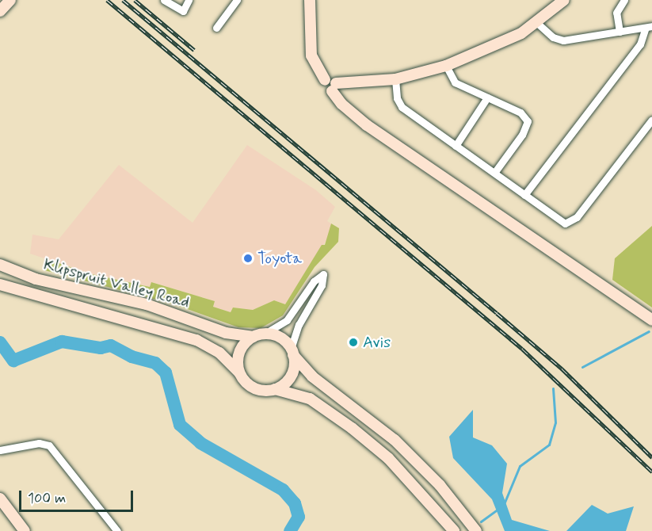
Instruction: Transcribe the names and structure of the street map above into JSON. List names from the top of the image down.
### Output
{
  "streets": {
    "main road": ["Klipspruit Valley Road"]
  },
  "places": ["Toyota", "Avis"],
  "scale_bar": "100 m"
}
